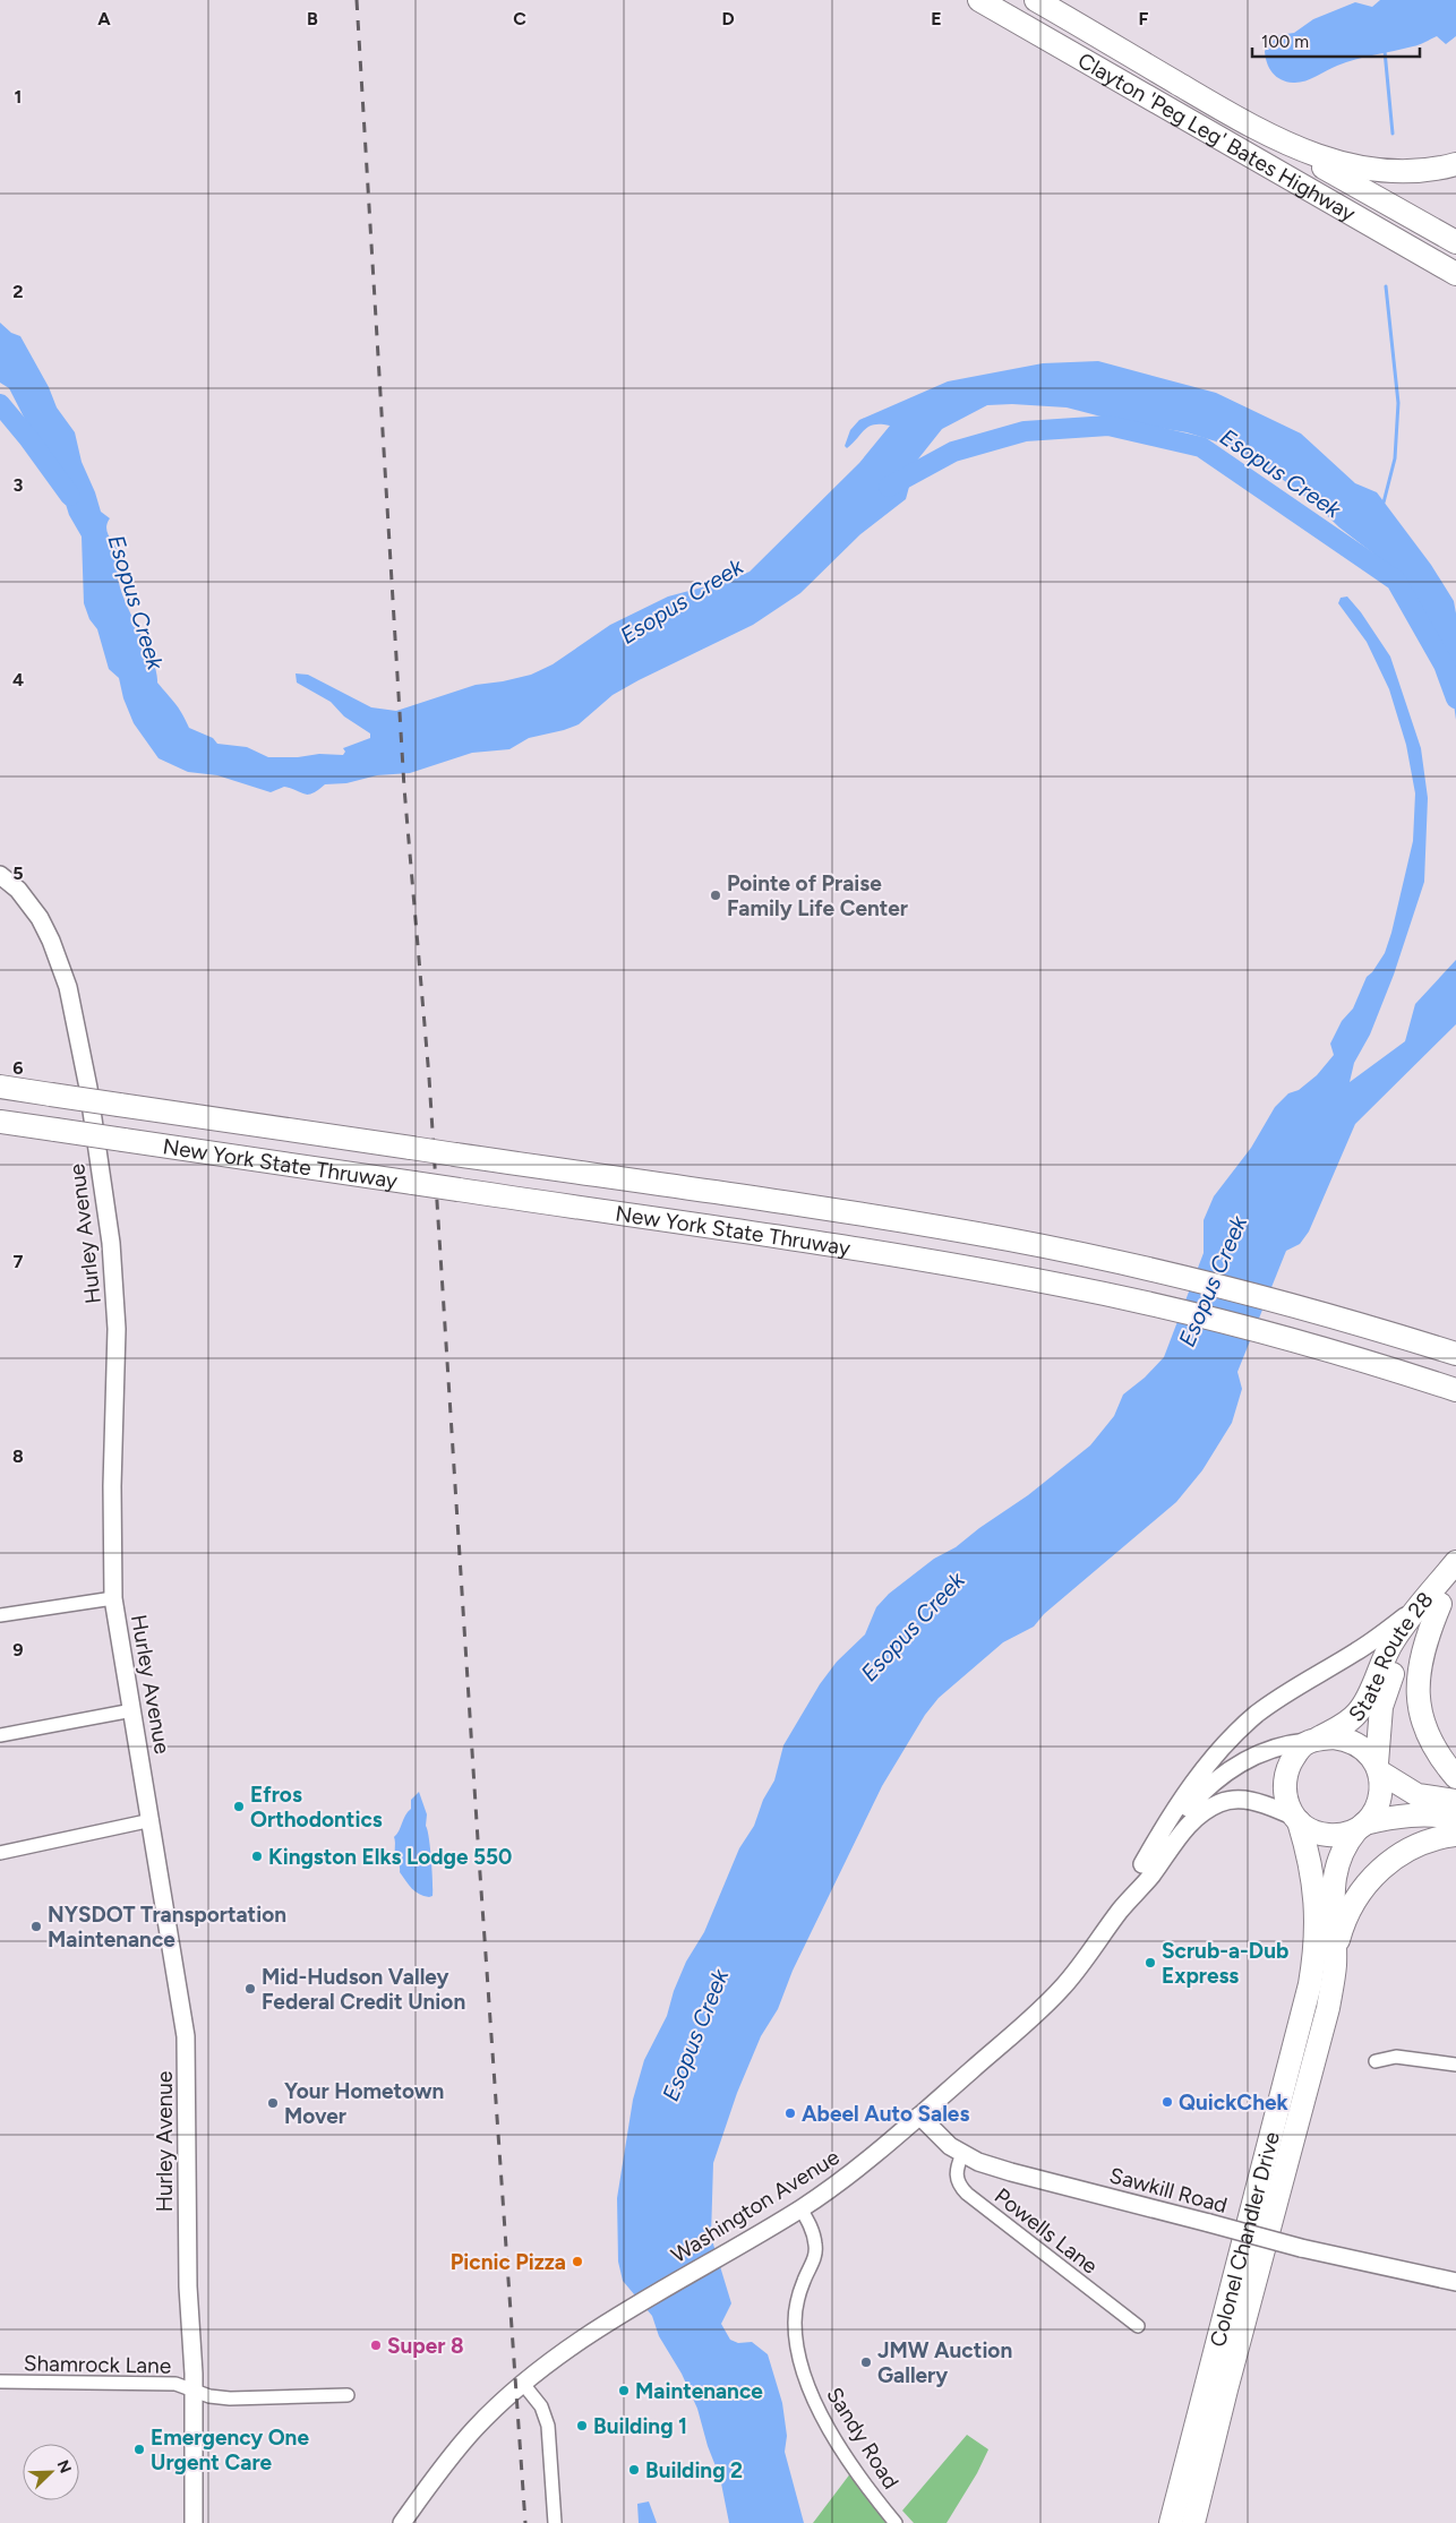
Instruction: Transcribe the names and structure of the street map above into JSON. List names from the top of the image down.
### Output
{
  "streets": {
    "highway": [
      "Clayton 'Peg Leg' Bates Highway",
      "New York State Thruway",
      "State Route 28",
      "Colonel Chandler Drive"
    ],
    "street": [
      "Hurley Avenue",
      "Sawkill Road",
      "Washington Avenue",
      "Powells Lane",
      "Shamrock Lane",
      "Sandy Road"
    ]
  },
  "crossings": [
    ["Hurley Avenue", "Shamrock Lane"],
    ["State Route 28", "Washington Avenue"],
    ["State Route 28", "Colonel Chandler Drive"],
    ["Sawkill Road", "Washington Avenue"],
    ["Sawkill Road", "Powells Lane"],
    ["Washington Avenue", "Colonel Chandler Drive"],
    ["Washington Avenue", "Sandy Road"]
  ],
  "water": ["Esopus Creek"],
  "places": [
    "Pointe of Praise Family Life Center",
    "Efros Orthodontics",
    "Kingston Elks Lodge 550",
    "NYSDOT Transportation Maintenance",
    "Scrub-a-Dub Express",
    "Mid-Hudson Valley Federal Credit Union",
    "QuickChek",
    "Your Hometown Mover",
    "Abeel Auto Sales",
    "Picnic Pizza",
    "Super 8",
    "JMW Auction Gallery",
    "Maintenance",
    "Building 1",
    "Emergency One Urgent Care",
    "Building 2"
  ],
  "scale_bar": "100 m",
  "north": "top right",
  "grid": {
    "columns": [
      "A",
      "B",
      "C",
      "D",
      "E",
      "F"
    ],
    "rows": [
      "1",
      "2",
      "3",
      "4",
      "5",
      "6",
      "7",
      "8",
      "9"
    ]
  }
}
